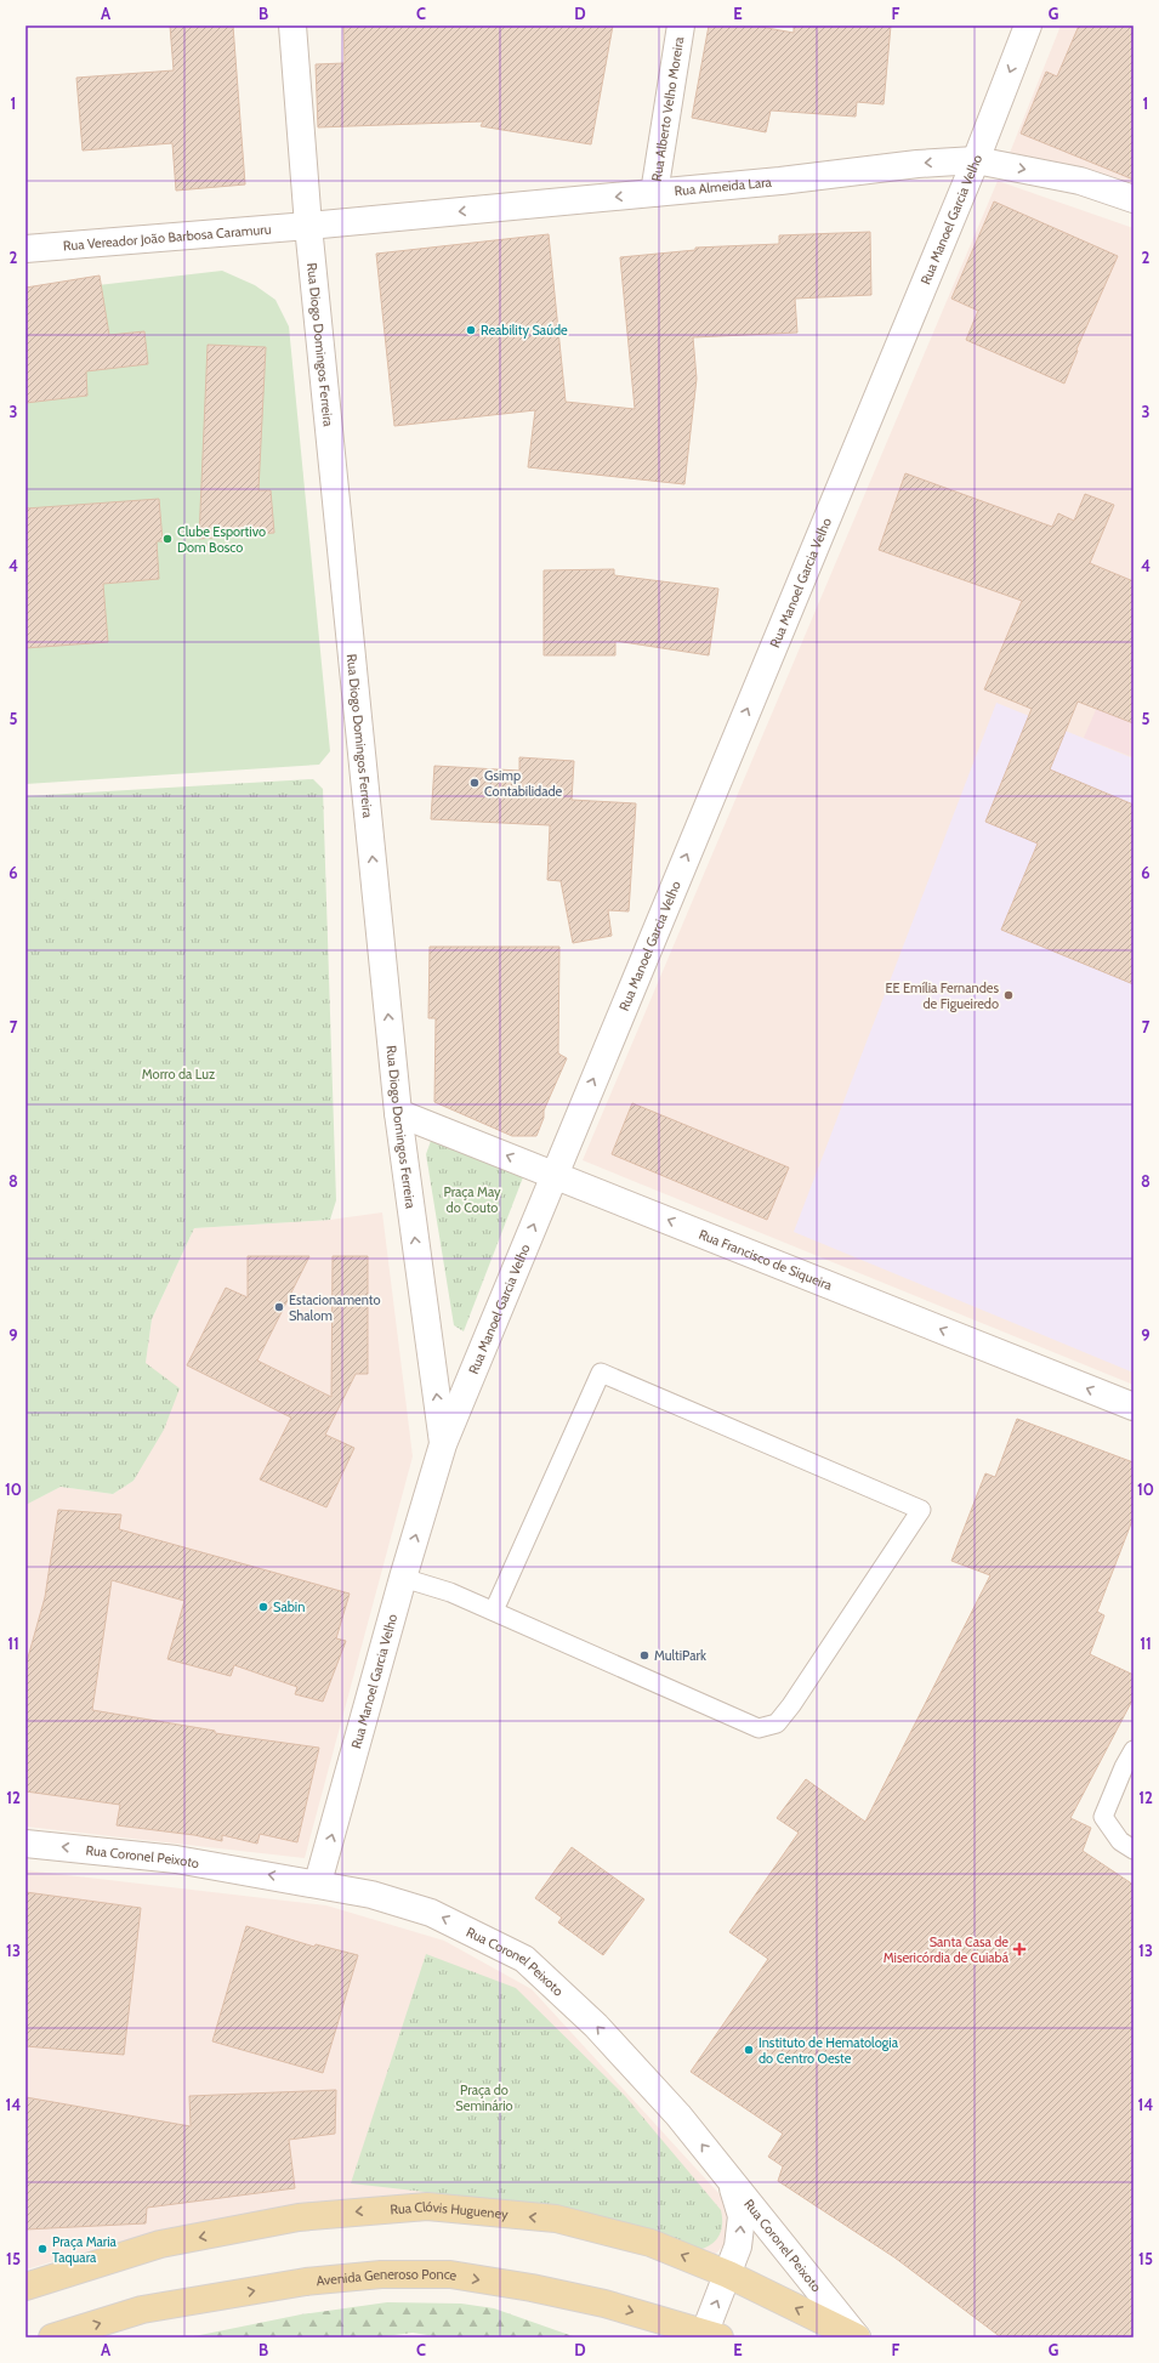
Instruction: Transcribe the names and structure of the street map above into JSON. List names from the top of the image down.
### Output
{
  "streets": {
    "main road": ["Rua Clóvis Hugueney", "Avenida Generoso Ponce"],
    "street": [
      "Rua Alberto Velho Moreira",
      "Rua Almeida Lara",
      "Rua Manoel Garcia Velho",
      "Rua Vereador João Barbosa Caramuru",
      "Rua Diogo Domingos Ferreira",
      "Rua Francisco de Siqueira",
      "Rua Coronel Peixoto"
    ]
  },
  "crossings": [
    ["Rua Alberto Velho Moreira", "Rua Almeida Lara"],
    ["Rua Almeida Lara", "Rua Manoel Garcia Velho"],
    ["Rua Almeida Lara", "Rua Vereador João Barbosa Caramuru"],
    ["Rua Almeida Lara", "Rua Diogo Domingos Ferreira"],
    ["Rua Manoel Garcia Velho", "Rua Diogo Domingos Ferreira"],
    ["Rua Manoel Garcia Velho", "Rua Francisco de Siqueira"],
    ["Rua Manoel Garcia Velho", "Rua Coronel Peixoto"],
    ["Rua Vereador João Barbosa Caramuru", "Rua Diogo Domingos Ferreira"],
    ["Rua Diogo Domingos Ferreira", "Rua Francisco de Siqueira"],
    ["Rua Coronel Peixoto", "Rua Clóvis Hugueney"]
  ],
  "one_way": [
    "Rua Manoel Garcia Velho",
    "Rua Diogo Domingos Ferreira",
    "Rua Francisco de Siqueira",
    "Rua Coronel Peixoto",
    "Rua Clóvis Hugueney",
    "Avenida Generoso Ponce"
  ],
  "parks": ["Morro da Luz", "Praça May do Couto", "Praça do Seminário"],
  "places": {
    "other": [
      "Reability Saúde",
      "Clube Esportivo Dom Bosco",
      "Gsimp Contabilidade",
      "EE Emília Fernandes de Figueiredo",
      "Estacionamento Shalom",
      "Sabin",
      "MultiPark",
      "Instituto de Hematologia do Centro Oeste",
      "Praça Maria Taquara"
    ],
    "health": ["Santa Casa de Misericórdia de Cuiabá"]
  },
  "grid": {
    "columns": [
      "A",
      "B",
      "C",
      "D",
      "E",
      "F",
      "G"
    ],
    "rows": [
      "1",
      "2",
      "3",
      "4",
      "5",
      "6",
      "7",
      "8",
      "9",
      "10",
      "11",
      "12",
      "13",
      "14",
      "15"
    ]
  }
}
